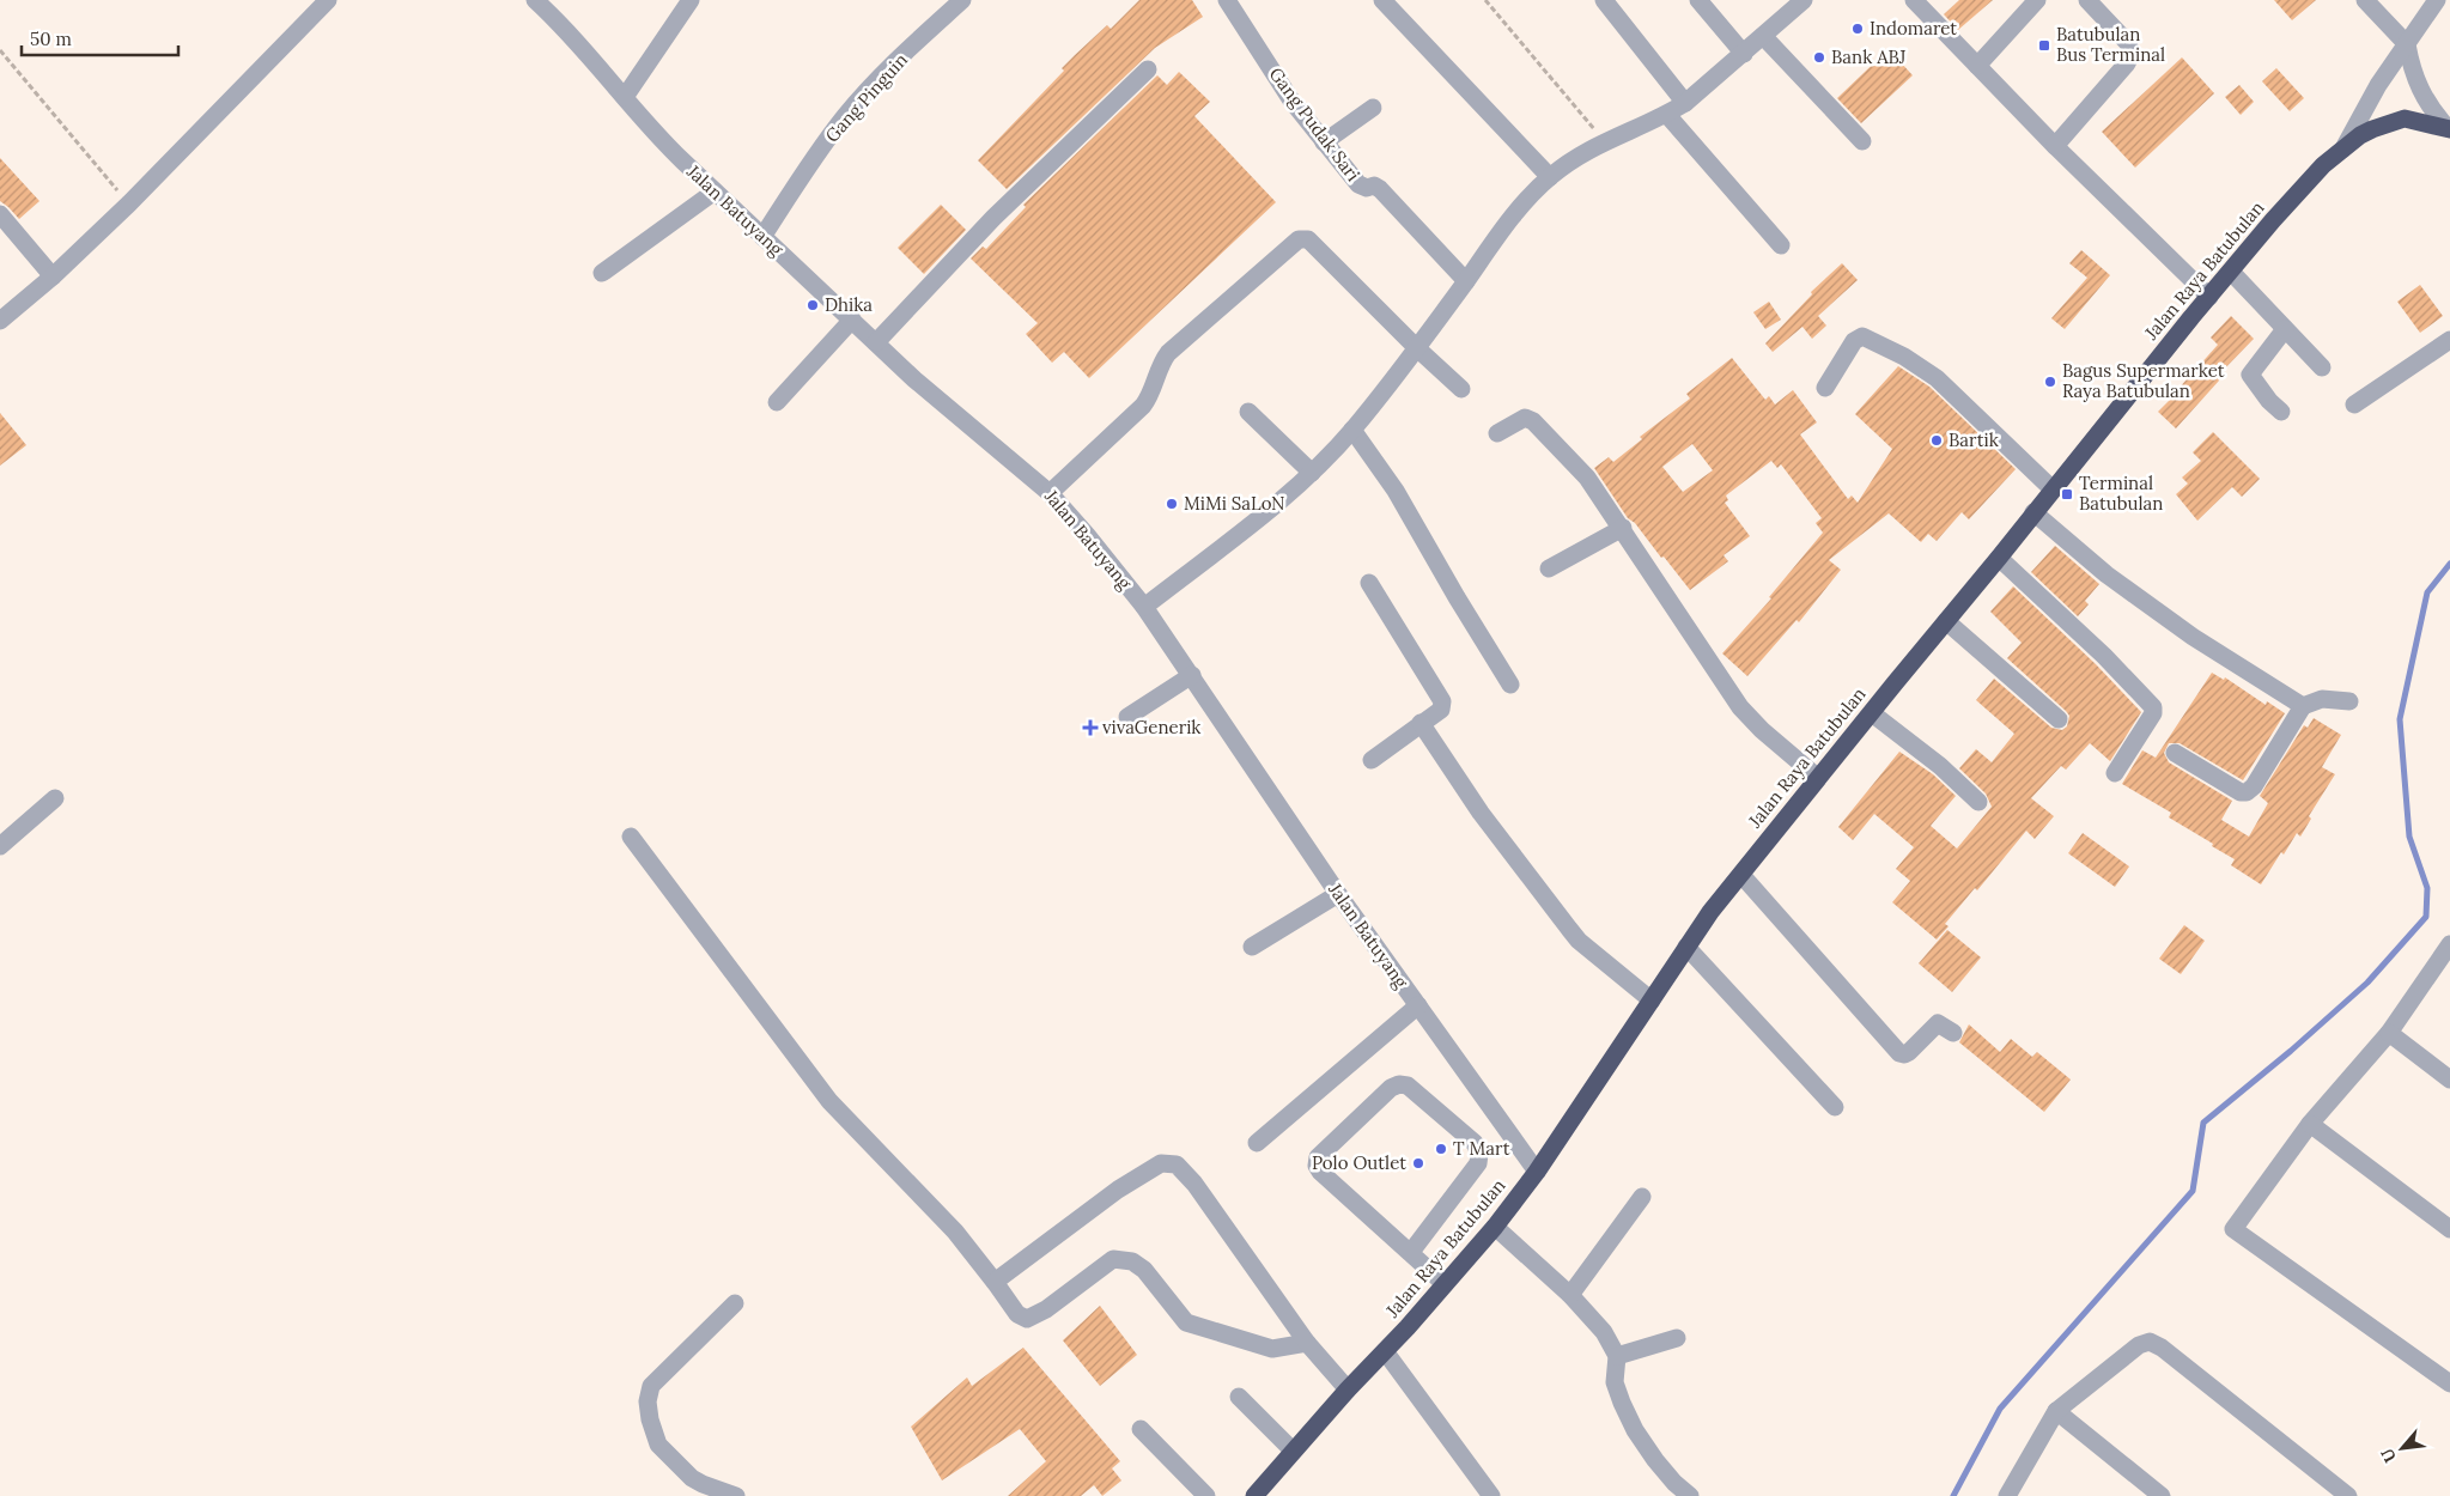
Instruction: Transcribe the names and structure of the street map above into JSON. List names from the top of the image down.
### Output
{
  "streets": {
    "highway": ["Jalan Raya Batubulan"],
    "street": ["Gang Pinguin", "Gang Pudak Sari", "Jalan Batuyang"]
  },
  "crossings": [
    ["Gang Pinguin", "Jalan Batuyang"],
    ["Jalan Batuyang", "Jalan Raya Batubulan"]
  ],
  "places": {
    "other": [
      "Indomaret",
      "Bank ABJ",
      "Dhika",
      "Bagus Supermarket Raya Batubulan",
      "Bartik",
      "MiMi SaLoN",
      "T Mart",
      "Polo Outlet"
    ],
    "transit": ["Batubulan Bus Terminal", "Terminal Batubulan"],
    "health": ["vivaGenerik"]
  },
  "scale_bar": "50 m",
  "north": "bottom left"
}
